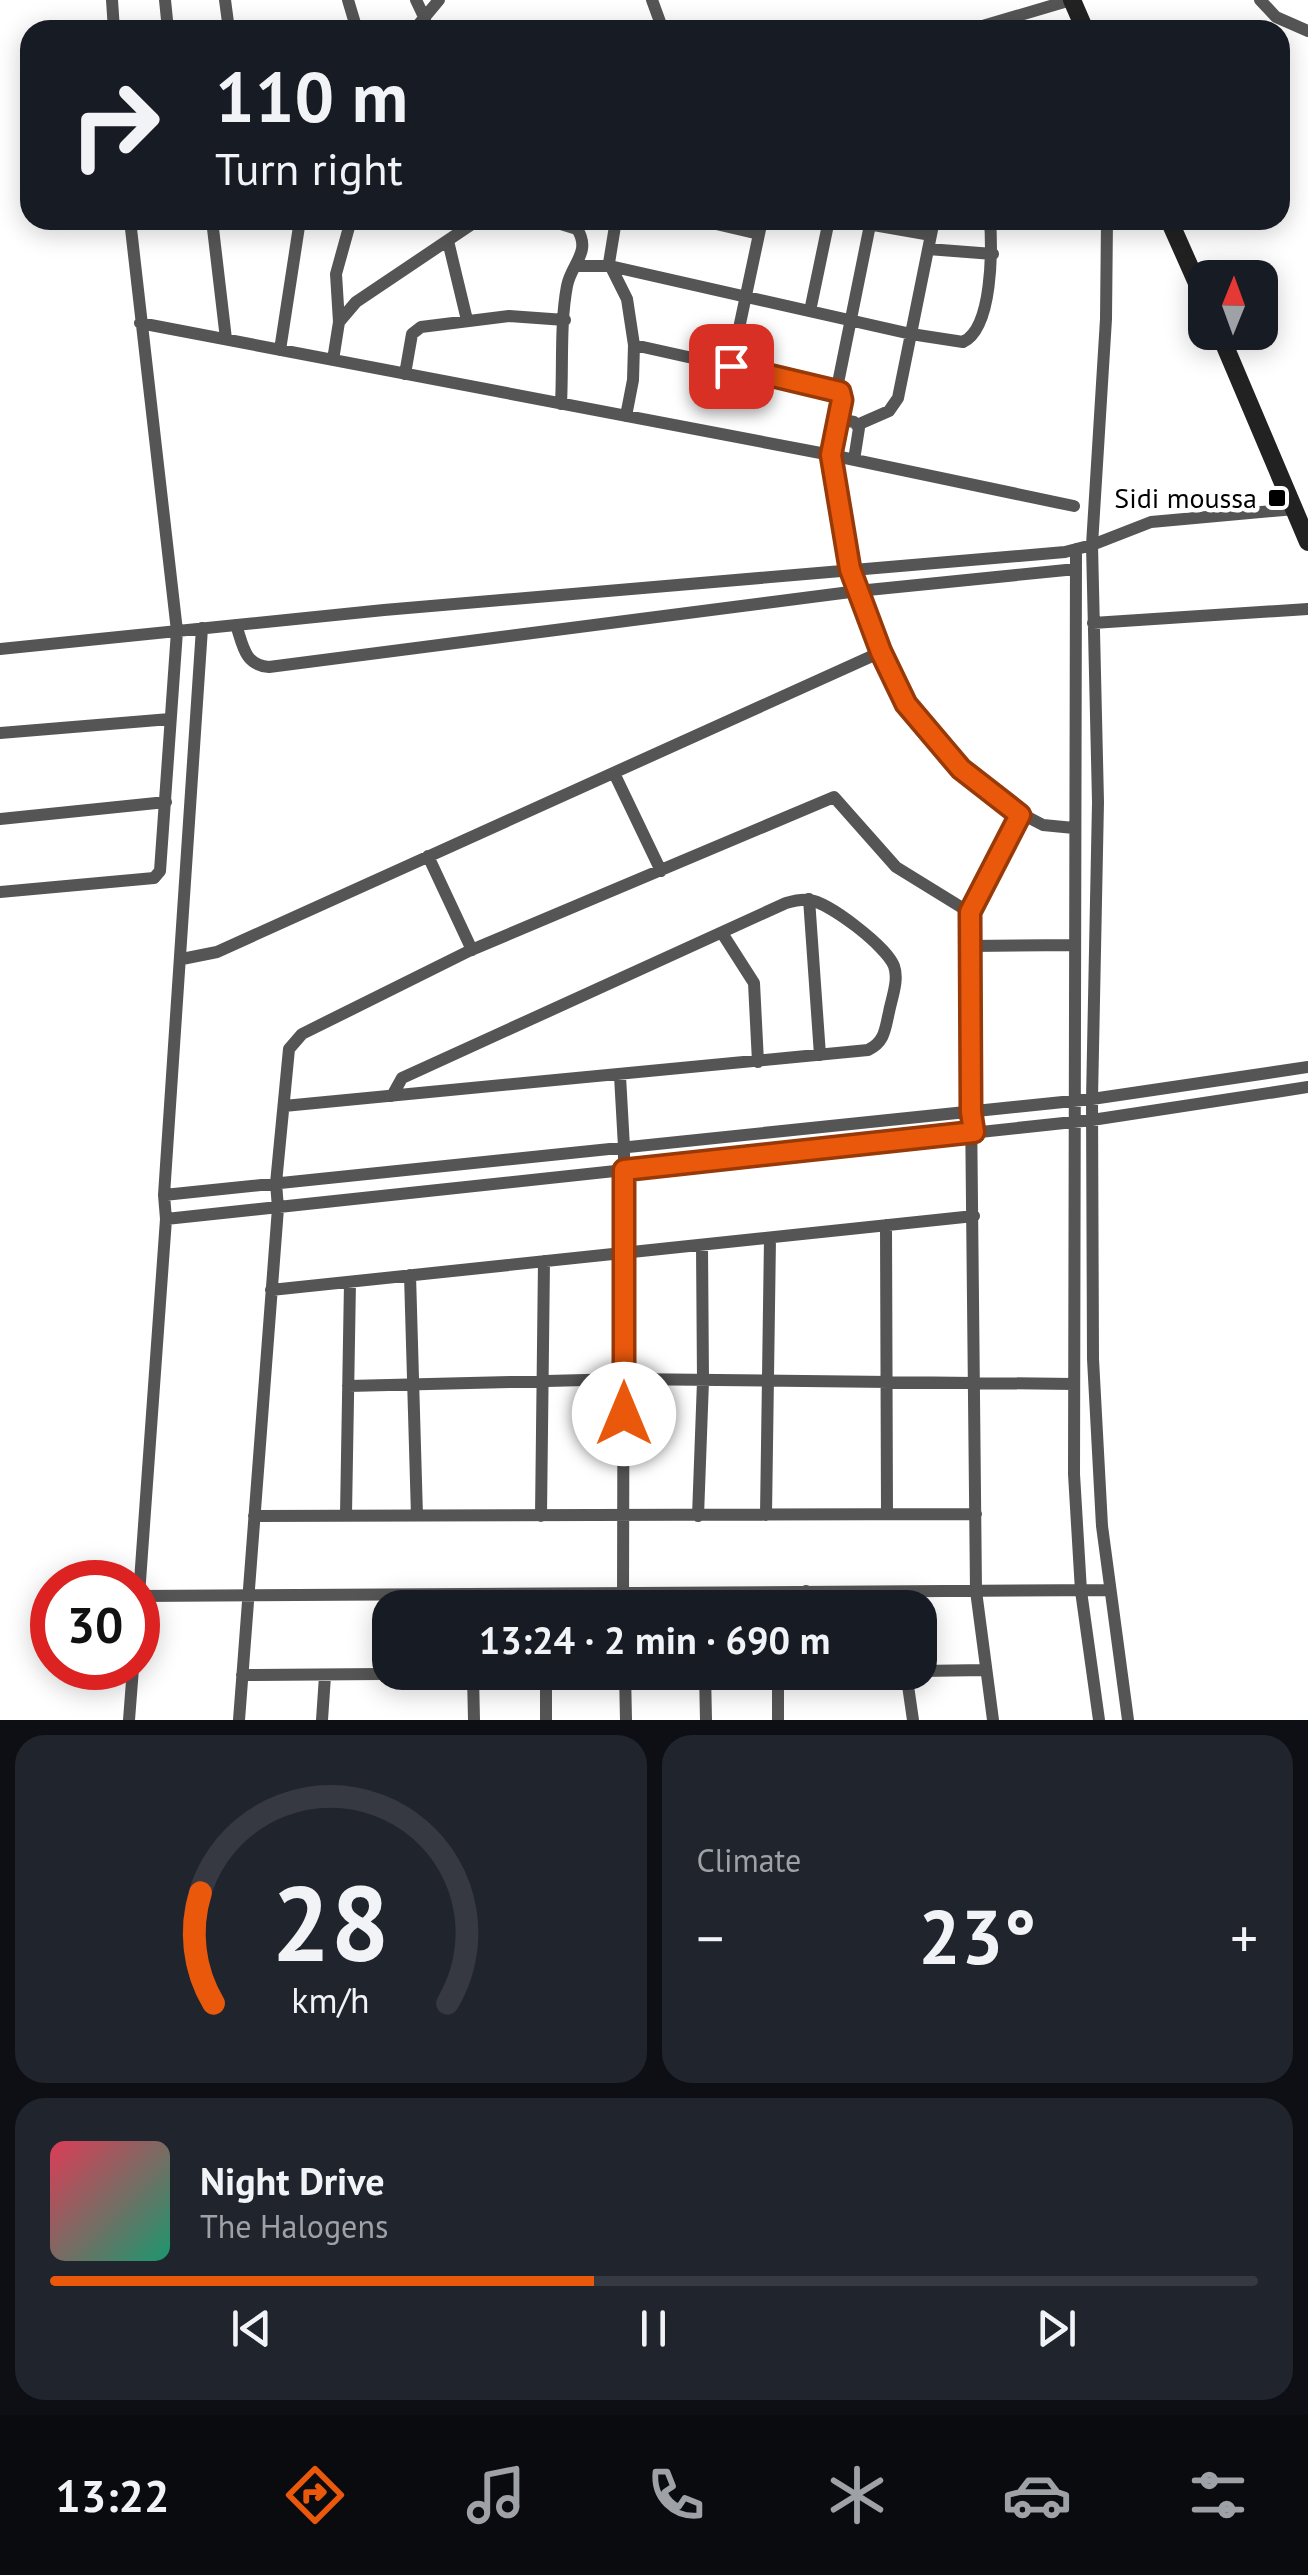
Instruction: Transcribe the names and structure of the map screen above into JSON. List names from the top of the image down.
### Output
{
  "places": {
    "transit": ["Sidi moussa"]
  },
  "north": "top",
  "page": {
    "turn": ["110 m", "Turn right"],
    "limit": "30",
    "trip": "13:24 · 2 min · 690 m",
    "tile": "Climate",
    "heat": ["−", "23°", "+"],
    "song": ["Night Drive", "The Halogens"],
    "tabs": "13:22",
    "gauge": ["28", "km/h"]
  }
}
